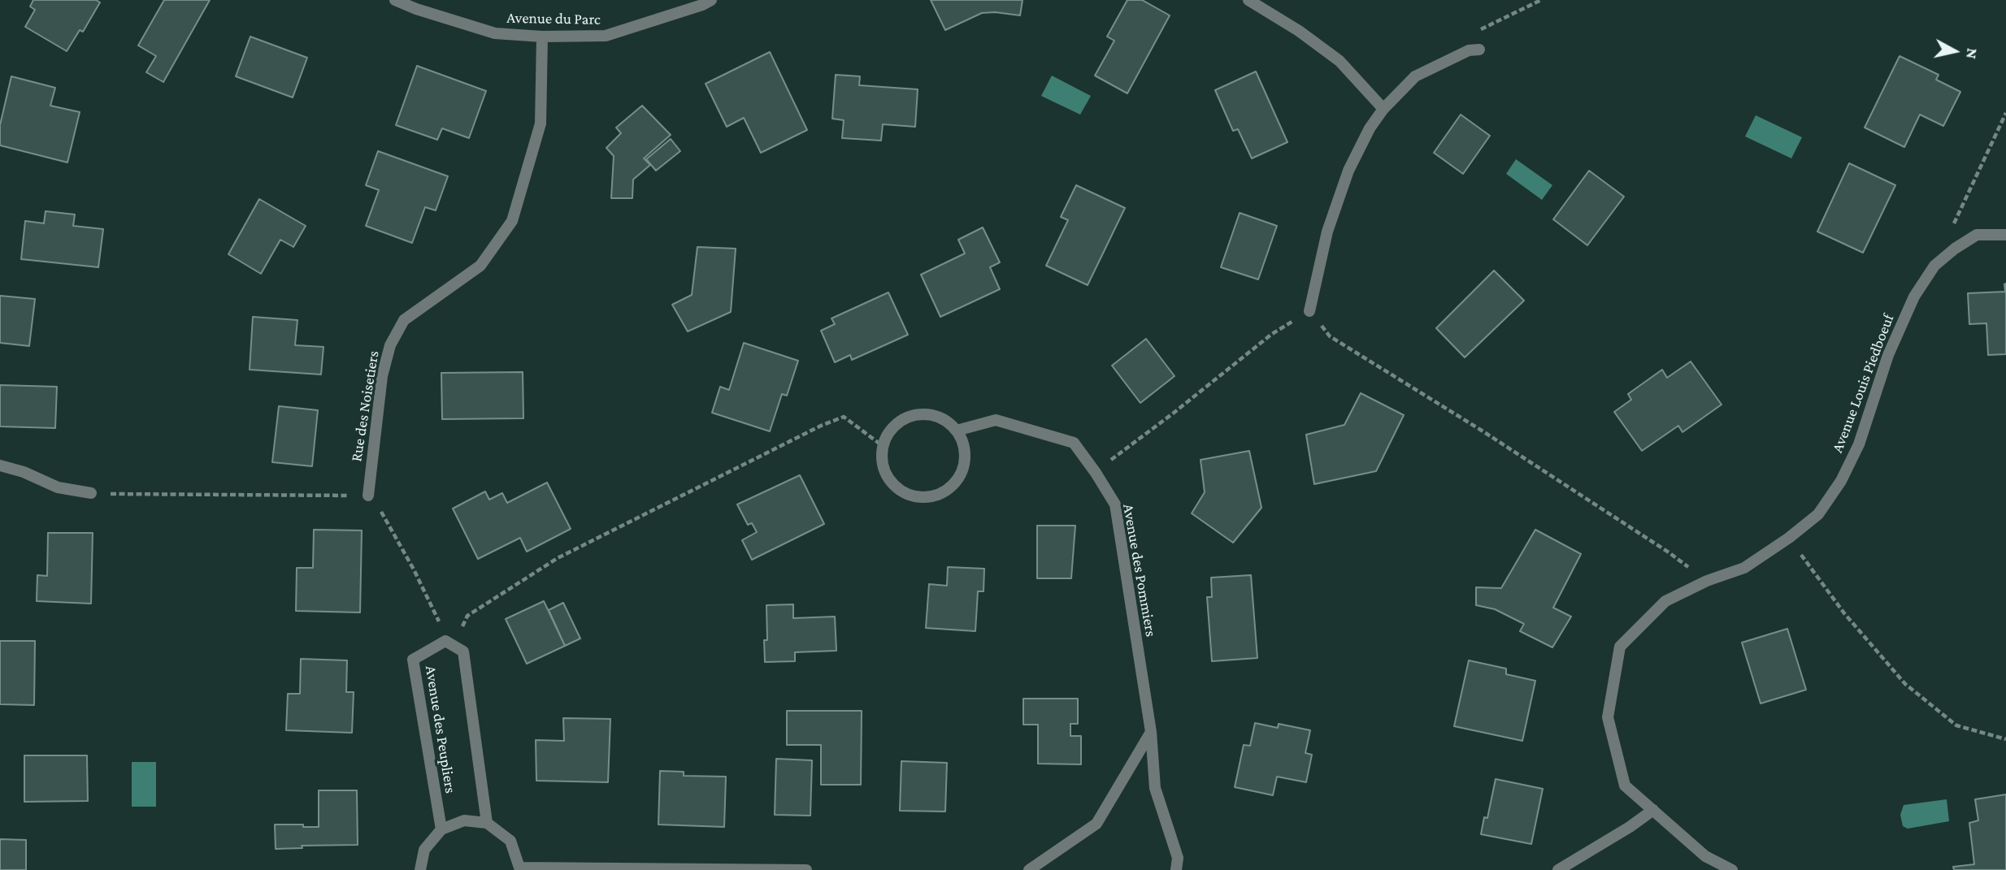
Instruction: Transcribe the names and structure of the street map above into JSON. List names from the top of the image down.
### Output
{
  "streets": {
    "street": [
      "Avenue du Parc",
      "Avenue Louis Piedboeuf",
      "Rue des Noisetiers",
      "Avenue des Pommiers",
      "Avenue des Peupliers"
    ]
  },
  "crossings": [
    ["Avenue du Parc", "Rue des Noisetiers"]
  ],
  "north": "right"
}
